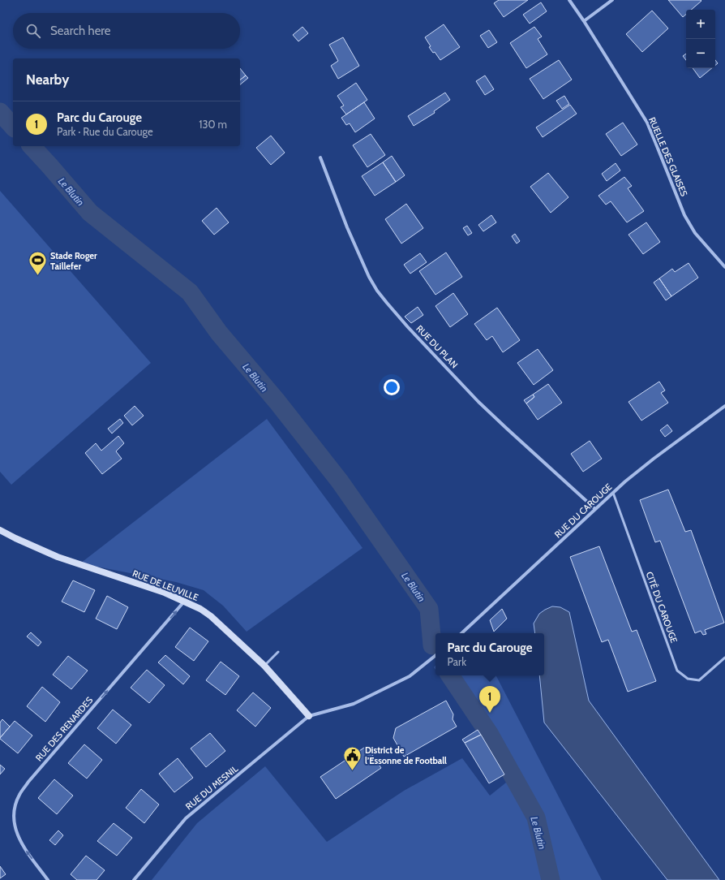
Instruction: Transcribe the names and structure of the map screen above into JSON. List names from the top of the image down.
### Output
{
  "streets": {
    "street": [
      "RUELLE DES GLAISES",
      "RUE DU PLAN",
      "RUE DU CAROUGE",
      "RUE DE LEUVILLE",
      "RUE DES RENARDES",
      "RUE DU MESNIL"
    ],
    "lane": ["CITÉ DU CAROUGE"]
  },
  "crossings": [
    ["RUE DU PLAN", "RUE DU CAROUGE"],
    ["RUE DU CAROUGE", "CITÉ DU CAROUGE"],
    ["RUE DE LEUVILLE", "RUE DES RENARDES"],
    ["RUE DE LEUVILLE", "RUE DU MESNIL"]
  ],
  "one_way": ["RUE DES RENARDES"],
  "water": ["Le Blutin"],
  "places": {
    "sports": ["Stade Roger Taillefer"],
    "public building": ["District de l’Essonne de Football"]
  },
  "page": {
    "map_buttons": ["+", "−"],
    "search": "Search here",
    "heading": "Nearby",
    "list": [
      {
        "mark": "1",
        "name": "Parc du Carouge",
        "note": "Park · Rue du Carouge",
        "value": "130 m"
      }
    ],
    "popup": ["Parc du Carouge", "Park"],
    "pins": "1"
  }
}
